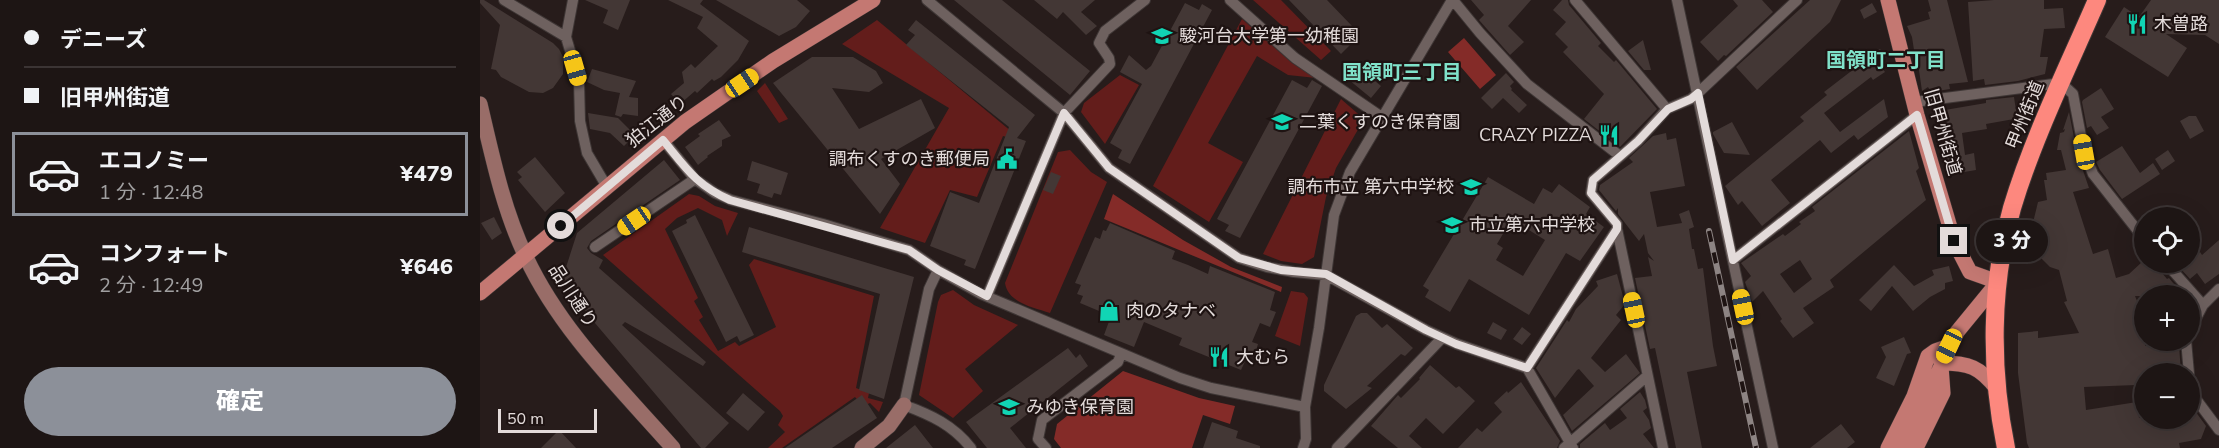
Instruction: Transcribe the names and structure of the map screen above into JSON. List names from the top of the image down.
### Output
{
  "streets": {
    "highway": ["甲州街道"],
    "main road": ["狛江通り", "旧甲州街道"],
    "street": ["品川通り"]
  },
  "crossings": [
    ["甲州街道", "旧甲州街道"],
    ["狛江通り", "品川通り"]
  ],
  "districts": ["国領町二丁目", "国領町三丁目"],
  "places": {
    "restaurant": ["木曽路", "CRAZY PIZZA", "大むら"],
    "school or university": [
      "駿河台大学第一幼稚園",
      "二葉くすのき保育園",
      "調布市立 第六中学校",
      "市立第六中学校",
      "みゆき保育園"
    ],
    "public building": ["調布くすのき郵便局"],
    "shop": ["肉のタナベ"]
  },
  "scale_bar": "50 m",
  "page": {
    "banner": ["デニーズ", "旧甲州街道"],
    "list": [
      {
        "name": "エコノミー",
        "note": "1 分 · 12:48",
        "value": "¥479"
      },
      {
        "name": "コンフォート",
        "note": "2 分 · 12:49",
        "value": "¥646"
      }
    ],
    "map_buttons": ["+", "−"],
    "bubble": "3 分",
    "buttons": "確定",
    "scale": "50 m"
  }
}
